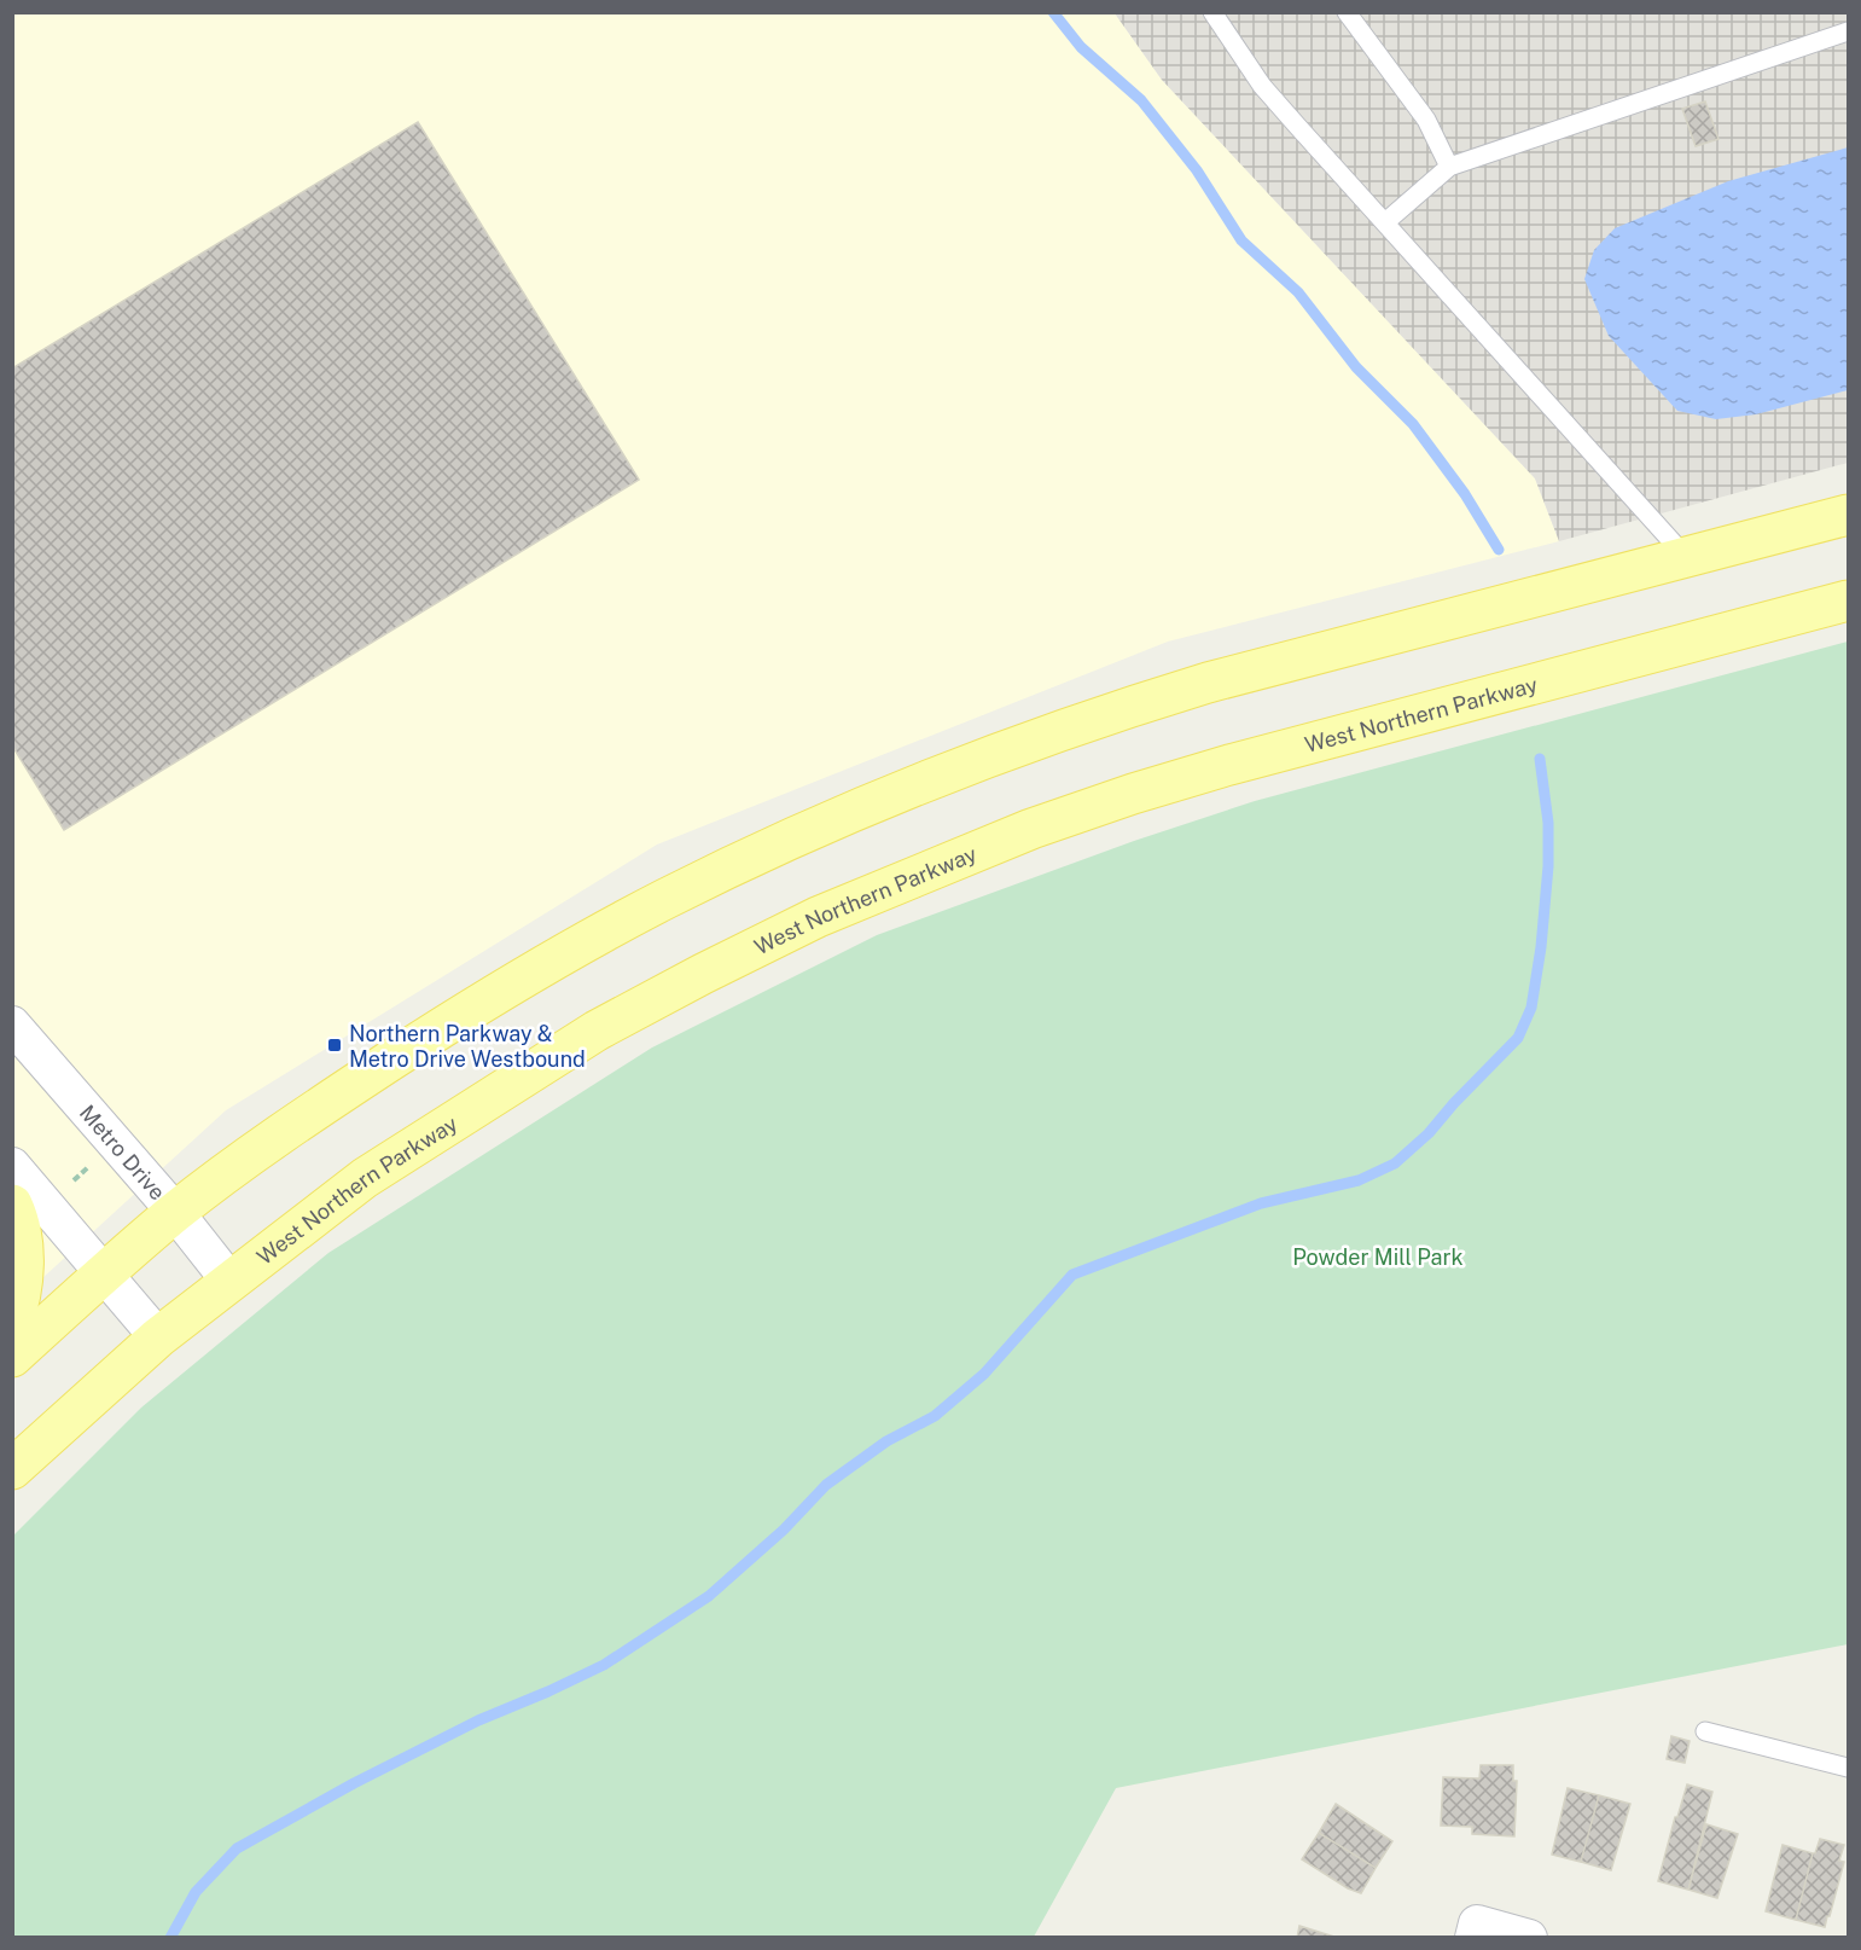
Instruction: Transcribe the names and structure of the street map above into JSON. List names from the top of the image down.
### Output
{
  "streets": {
    "main road": ["West Northern Parkway"],
    "street": ["Metro Drive"]
  },
  "crossings": [
    ["West Northern Parkway", "Metro Drive"]
  ],
  "parks": ["Powder Mill Park"],
  "places": {
    "transit": ["Northern Parkway & Metro Drive Westbound"]
  }
}
